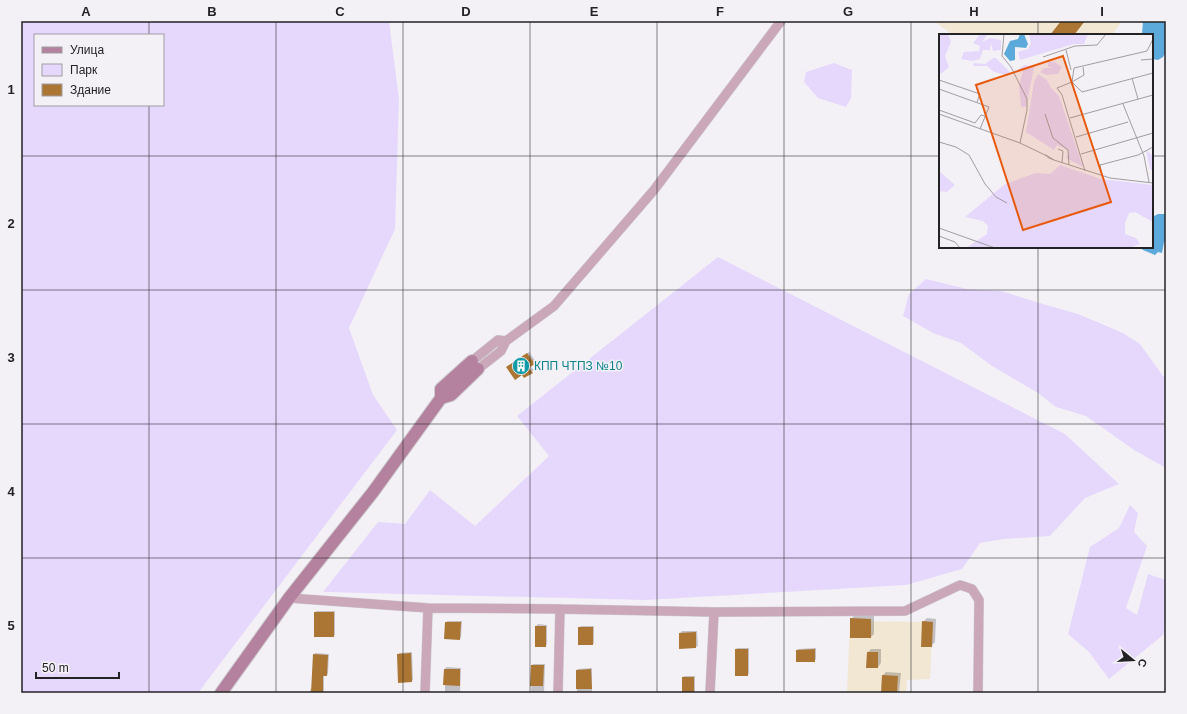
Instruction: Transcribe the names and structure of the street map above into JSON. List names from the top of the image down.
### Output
{
  "places": {
    "building": ["КПП ЧТПЗ №10"]
  },
  "legend": ["Улица", "Парк", "Здание"],
  "scale_bar": "50 m",
  "north": "right",
  "grid": {
    "columns": [
      "A",
      "B",
      "C",
      "D",
      "E",
      "F",
      "G",
      "H",
      "I"
    ],
    "rows": [
      "1",
      "2",
      "3",
      "4",
      "5"
    ]
  }
}
